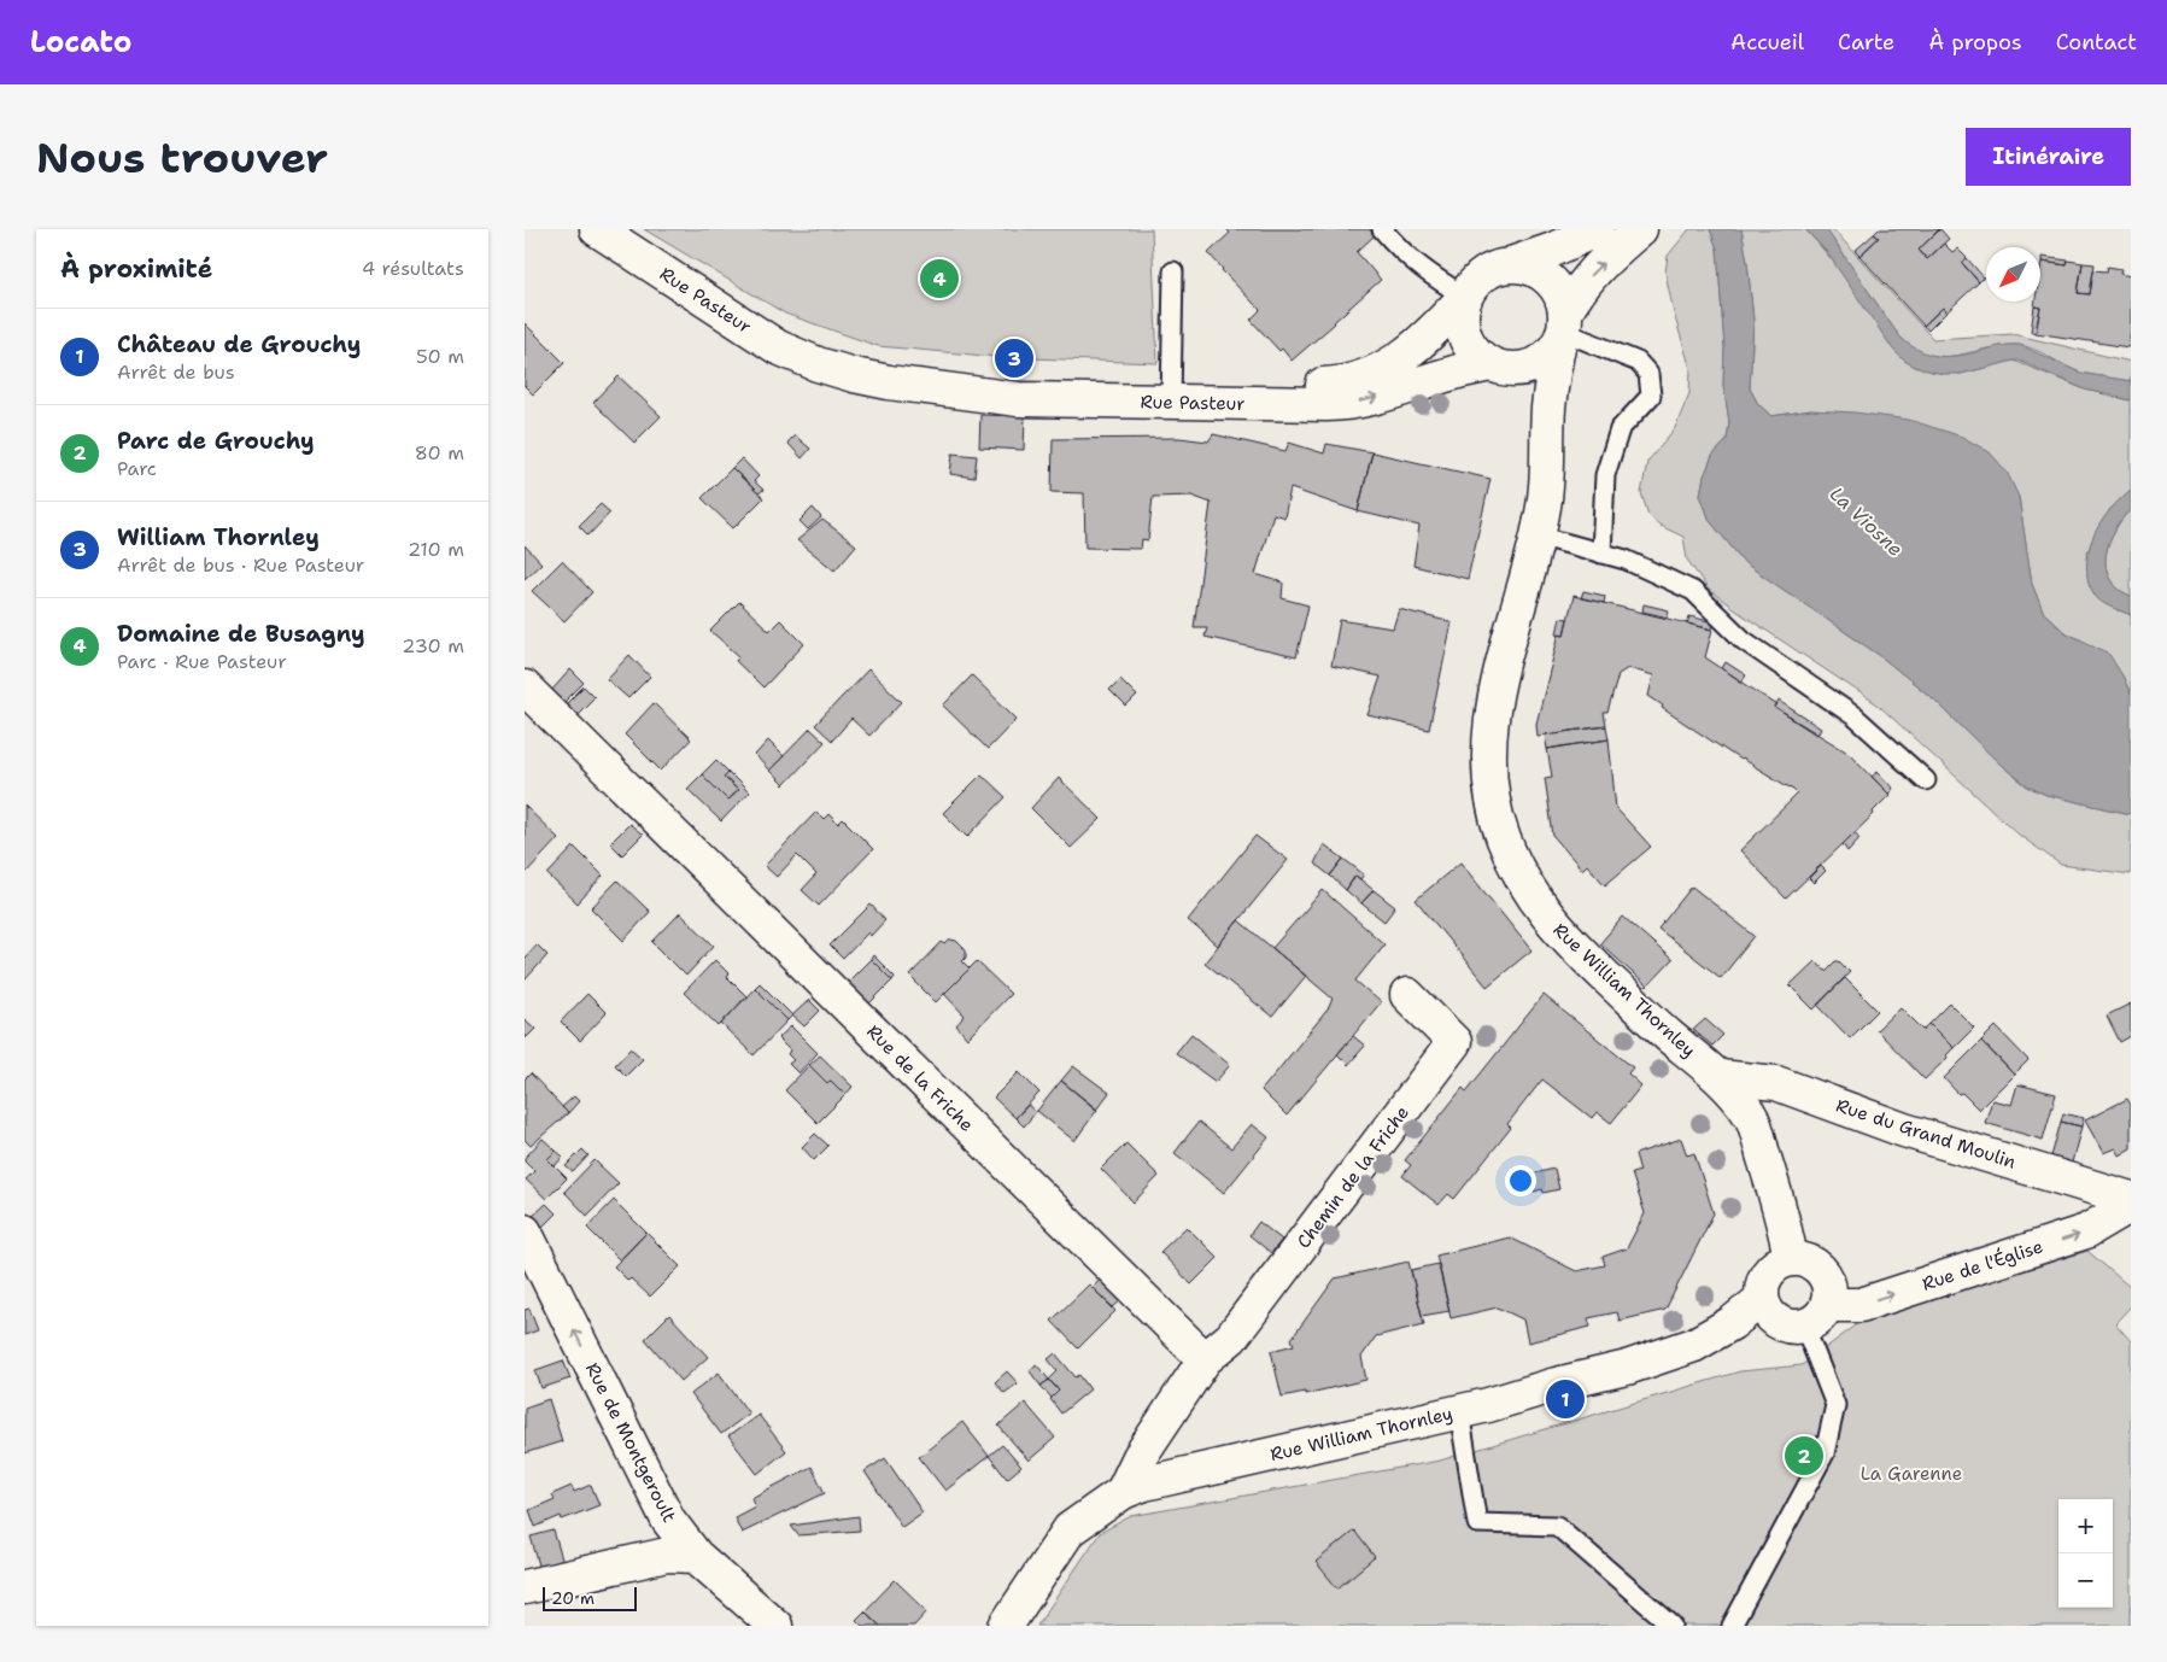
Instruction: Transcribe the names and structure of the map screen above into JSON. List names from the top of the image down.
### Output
{
  "streets": {
    "street": [
      "Rue Pasteur",
      "Rue William Thornley",
      "Rue de la Friche",
      "Rue du Grand Moulin",
      "Chemin de la Friche",
      "Rue de l'Église",
      "Rue de Montgeroult"
    ]
  },
  "crossings": [
    ["Rue Pasteur", "Rue William Thornley"],
    ["Rue William Thornley", "Rue du Grand Moulin"],
    ["Rue William Thornley", "Rue de l'Église"],
    ["Rue de la Friche", "Chemin de la Friche"]
  ],
  "one_way": ["Rue de l'Église", "Rue de Montgeroult"],
  "water": ["La Viosne"],
  "parks": ["La Garenne"],
  "scale_bar": "20 m",
  "north": "bottom left",
  "page": {
    "header": "Locato",
    "nav": [
      "Accueil",
      "Carte",
      "À propos",
      "Contact"
    ],
    "buttons": "Itinéraire",
    "title": "Nous trouver",
    "heading": ["À proximité", "4 résultats"],
    "pins": [
      "4",
      "3",
      "1",
      "2"
    ],
    "list": [
      {
        "mark": "1",
        "name": "Château de Grouchy",
        "note": "Arrêt de bus",
        "value": "50 m"
      },
      {
        "mark": "2",
        "name": "Parc de Grouchy",
        "note": "Parc",
        "value": "80 m"
      },
      {
        "mark": "3",
        "name": "William Thornley",
        "note": "Arrêt de bus · Rue Pasteur",
        "value": "210 m"
      },
      {
        "mark": "4",
        "name": "Domaine de Busagny",
        "note": "Parc · Rue Pasteur",
        "value": "230 m"
      }
    ],
    "map_buttons": ["+", "−"],
    "scale": "20 m"
  }
}
